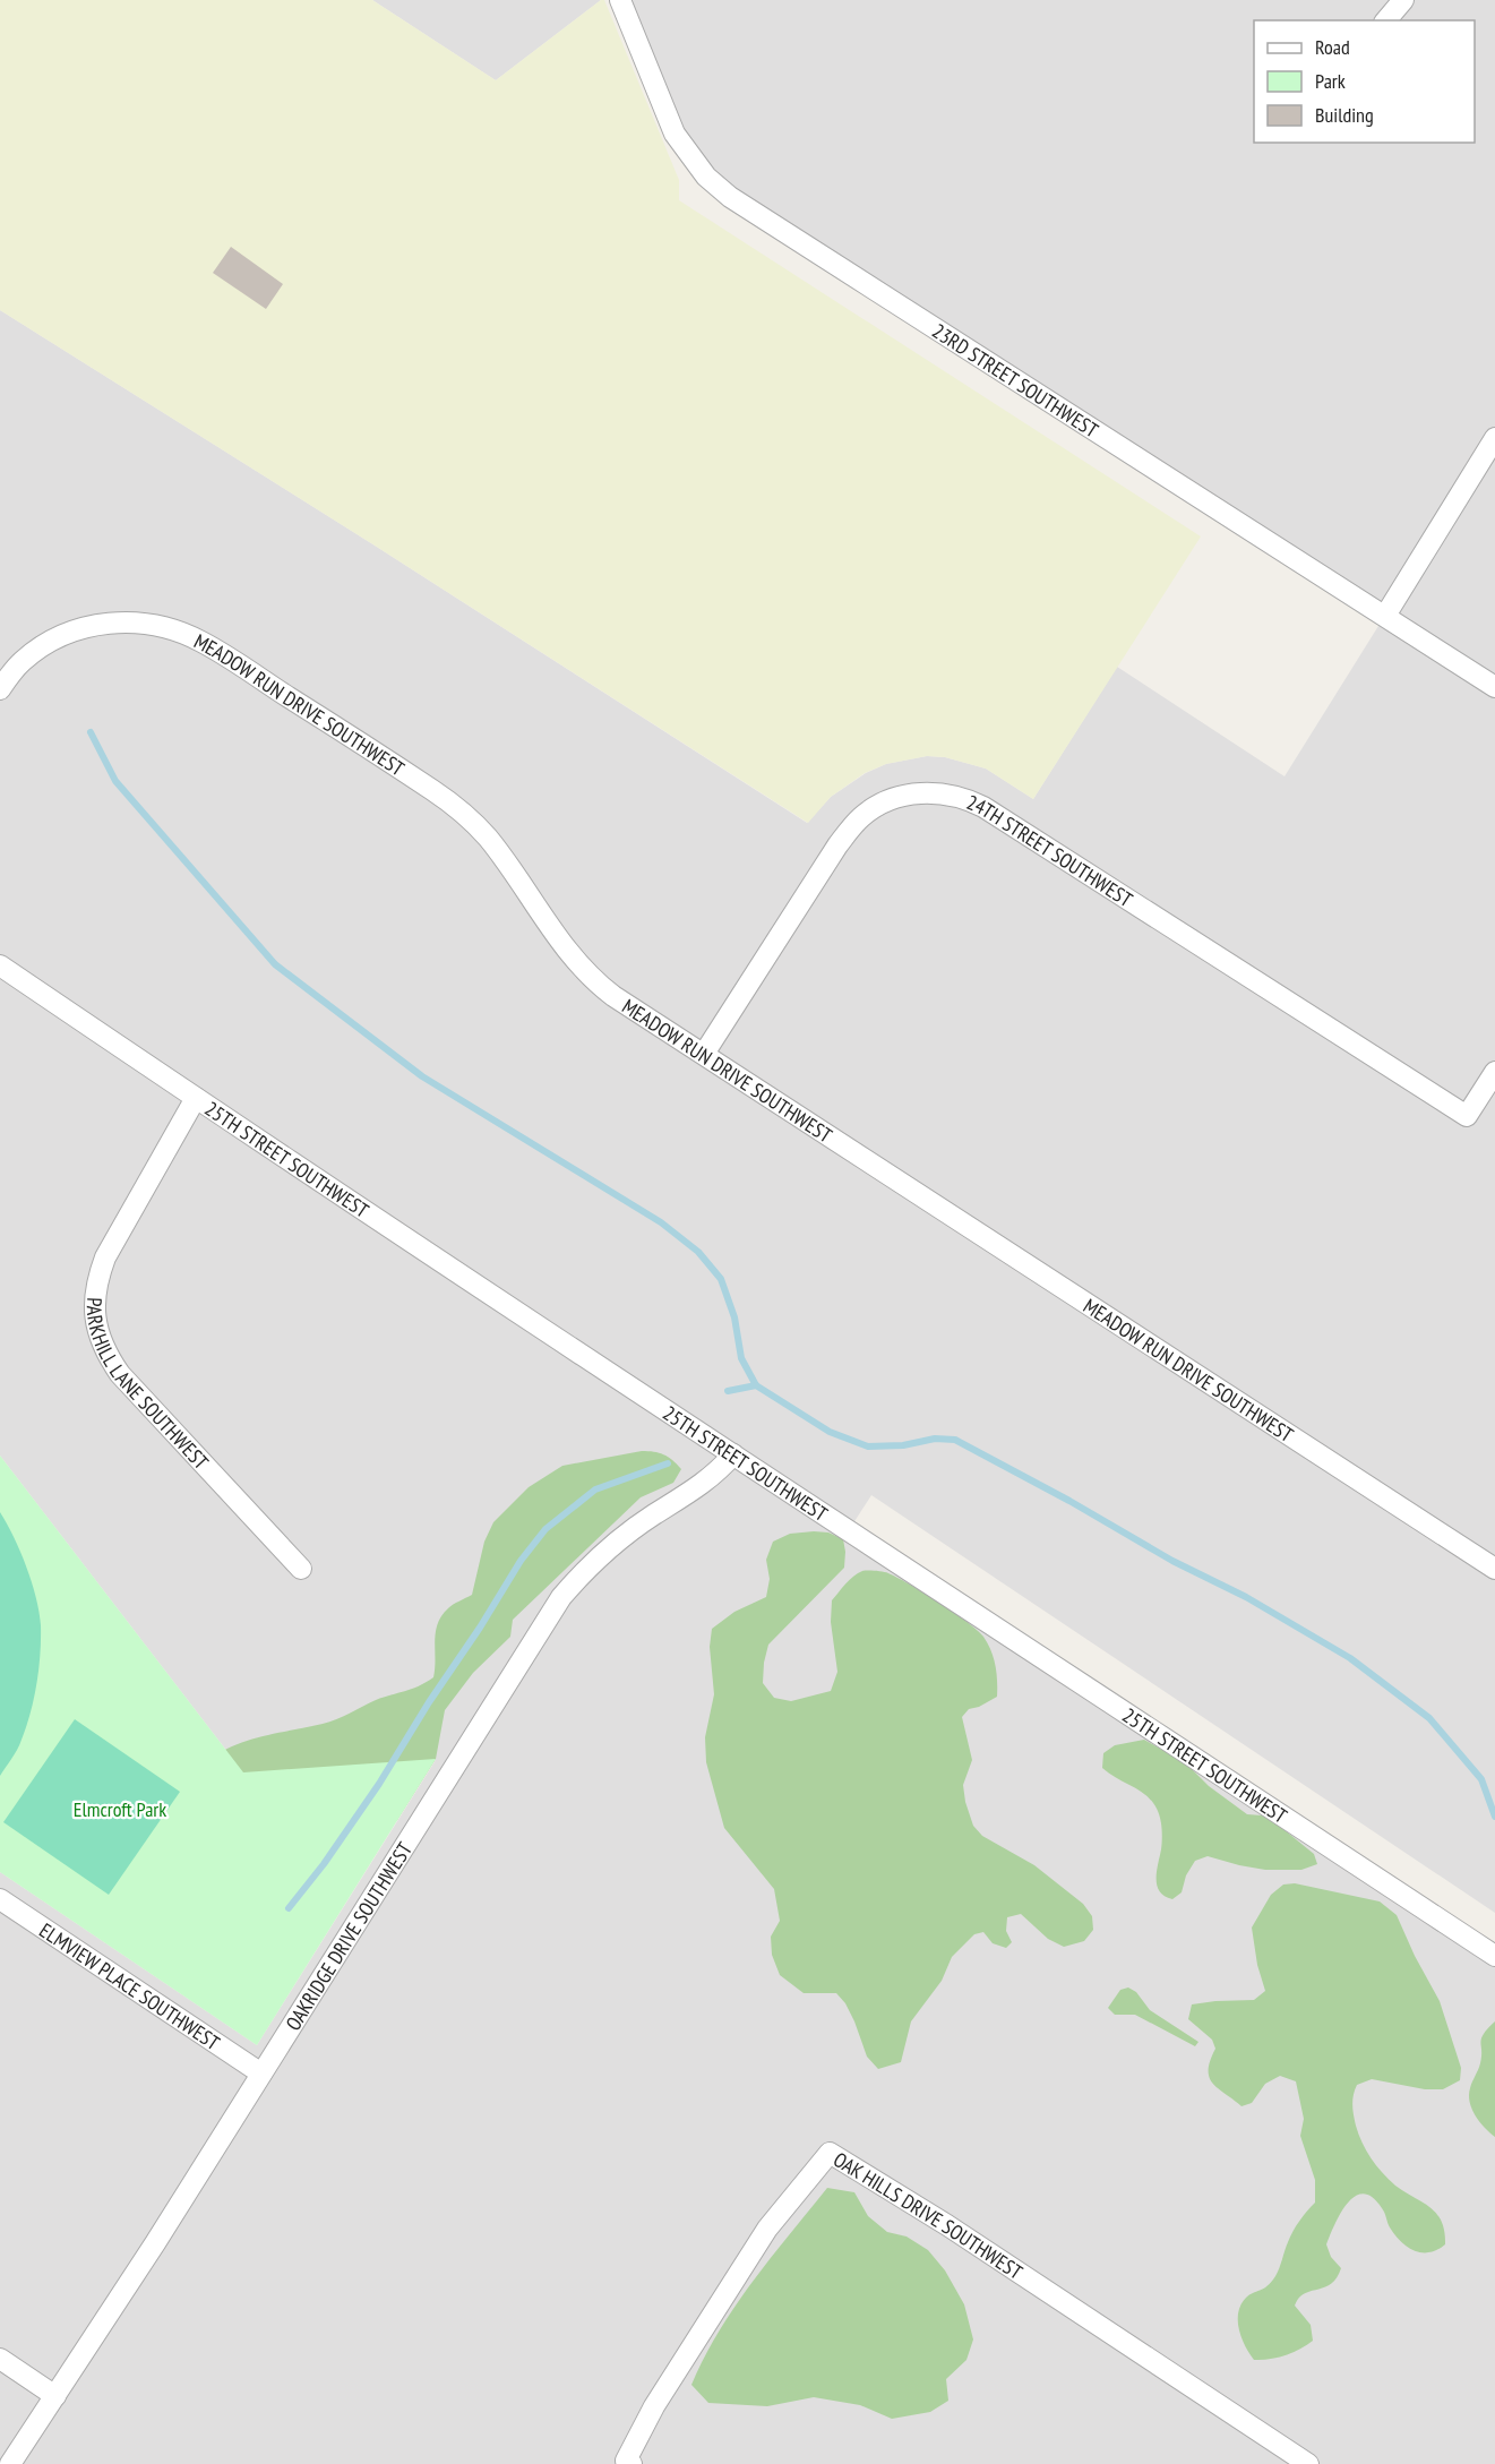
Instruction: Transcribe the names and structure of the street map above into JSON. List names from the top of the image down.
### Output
{
  "streets": {
    "street": [
      "23RD STREET SOUTHWEST",
      "MEADOW RUN DRIVE SOUTHWEST",
      "24TH STREET SOUTHWEST",
      "25TH STREET SOUTHWEST",
      "PARKHILL LANE SOUTHWEST",
      "OAKRIDGE DRIVE SOUTHWEST",
      "ELMVIEW PLACE SOUTHWEST",
      "OAK HILLS DRIVE SOUTHWEST"
    ]
  },
  "crossings": [
    ["MEADOW RUN DRIVE SOUTHWEST", "24TH STREET SOUTHWEST"],
    ["25TH STREET SOUTHWEST", "PARKHILL LANE SOUTHWEST"],
    ["25TH STREET SOUTHWEST", "OAKRIDGE DRIVE SOUTHWEST"],
    ["OAKRIDGE DRIVE SOUTHWEST", "ELMVIEW PLACE SOUTHWEST"]
  ],
  "parks": ["Elmcroft Park"],
  "legend": ["Road", "Park", "Building"]
}
